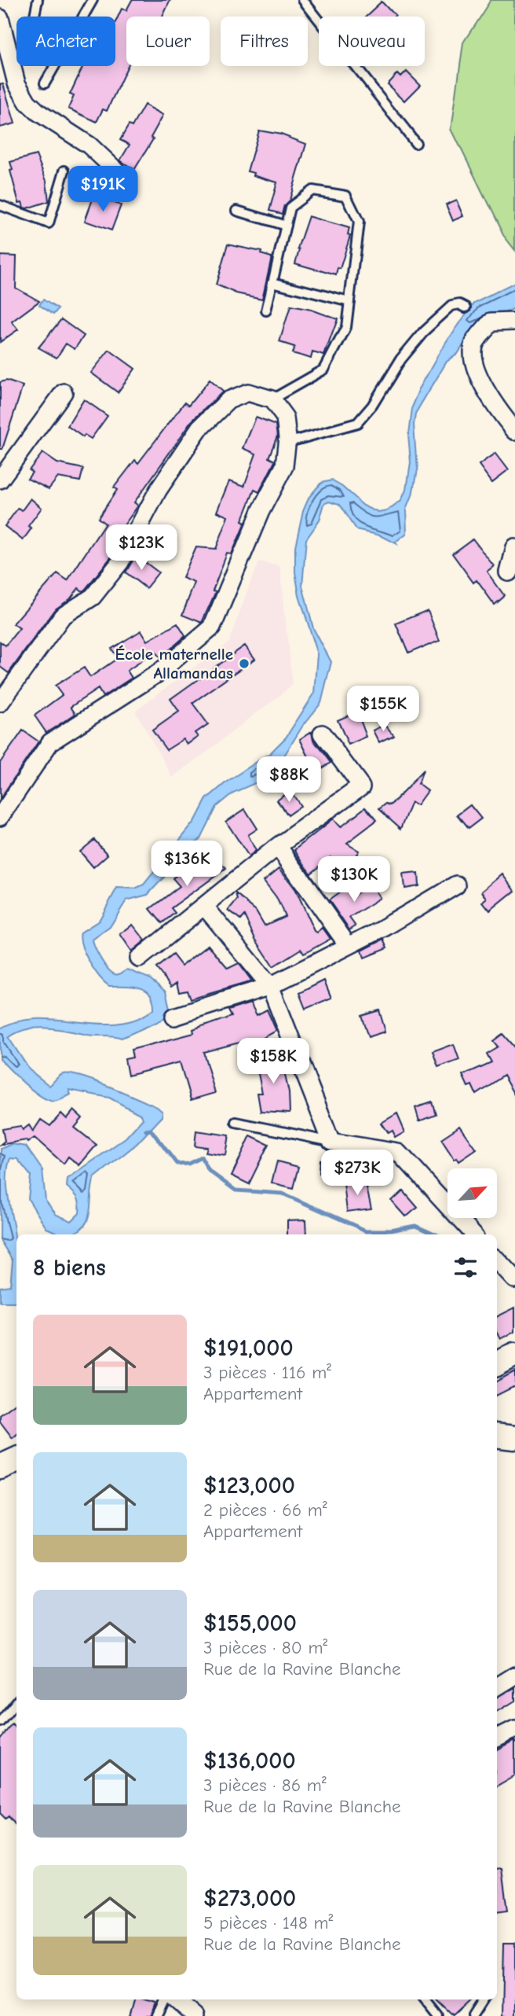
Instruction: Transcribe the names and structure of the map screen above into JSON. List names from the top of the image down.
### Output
{
  "places": ["École maternelle Allamandas"],
  "north": "top right",
  "page": {
    "chip": [
      "Acheter",
      "Louer",
      "Filtres",
      "Nouveau"
    ],
    "price": [
      "$191K",
      "$123K",
      "$155K",
      "$88K",
      "$136K",
      "$130K",
      "$158K",
      "$273K"
    ],
    "heading": "8 biens",
    "list": [
      {
        "name": "$191,000",
        "note": "3 pièces · 116 m² · Appartement"
      },
      {
        "name": "$123,000",
        "note": "2 pièces · 66 m² · Appartement"
      },
      {
        "name": "$155,000",
        "note": "3 pièces · 80 m² · Rue de la Ravine Blanche"
      },
      {
        "name": "$136,000",
        "note": "3 pièces · 86 m² · Rue de la Ravine Blanche"
      },
      {
        "name": "$273,000",
        "note": "5 pièces · 148 m² · Rue de la Ravine Blanche"
      }
    ]
  }
}
